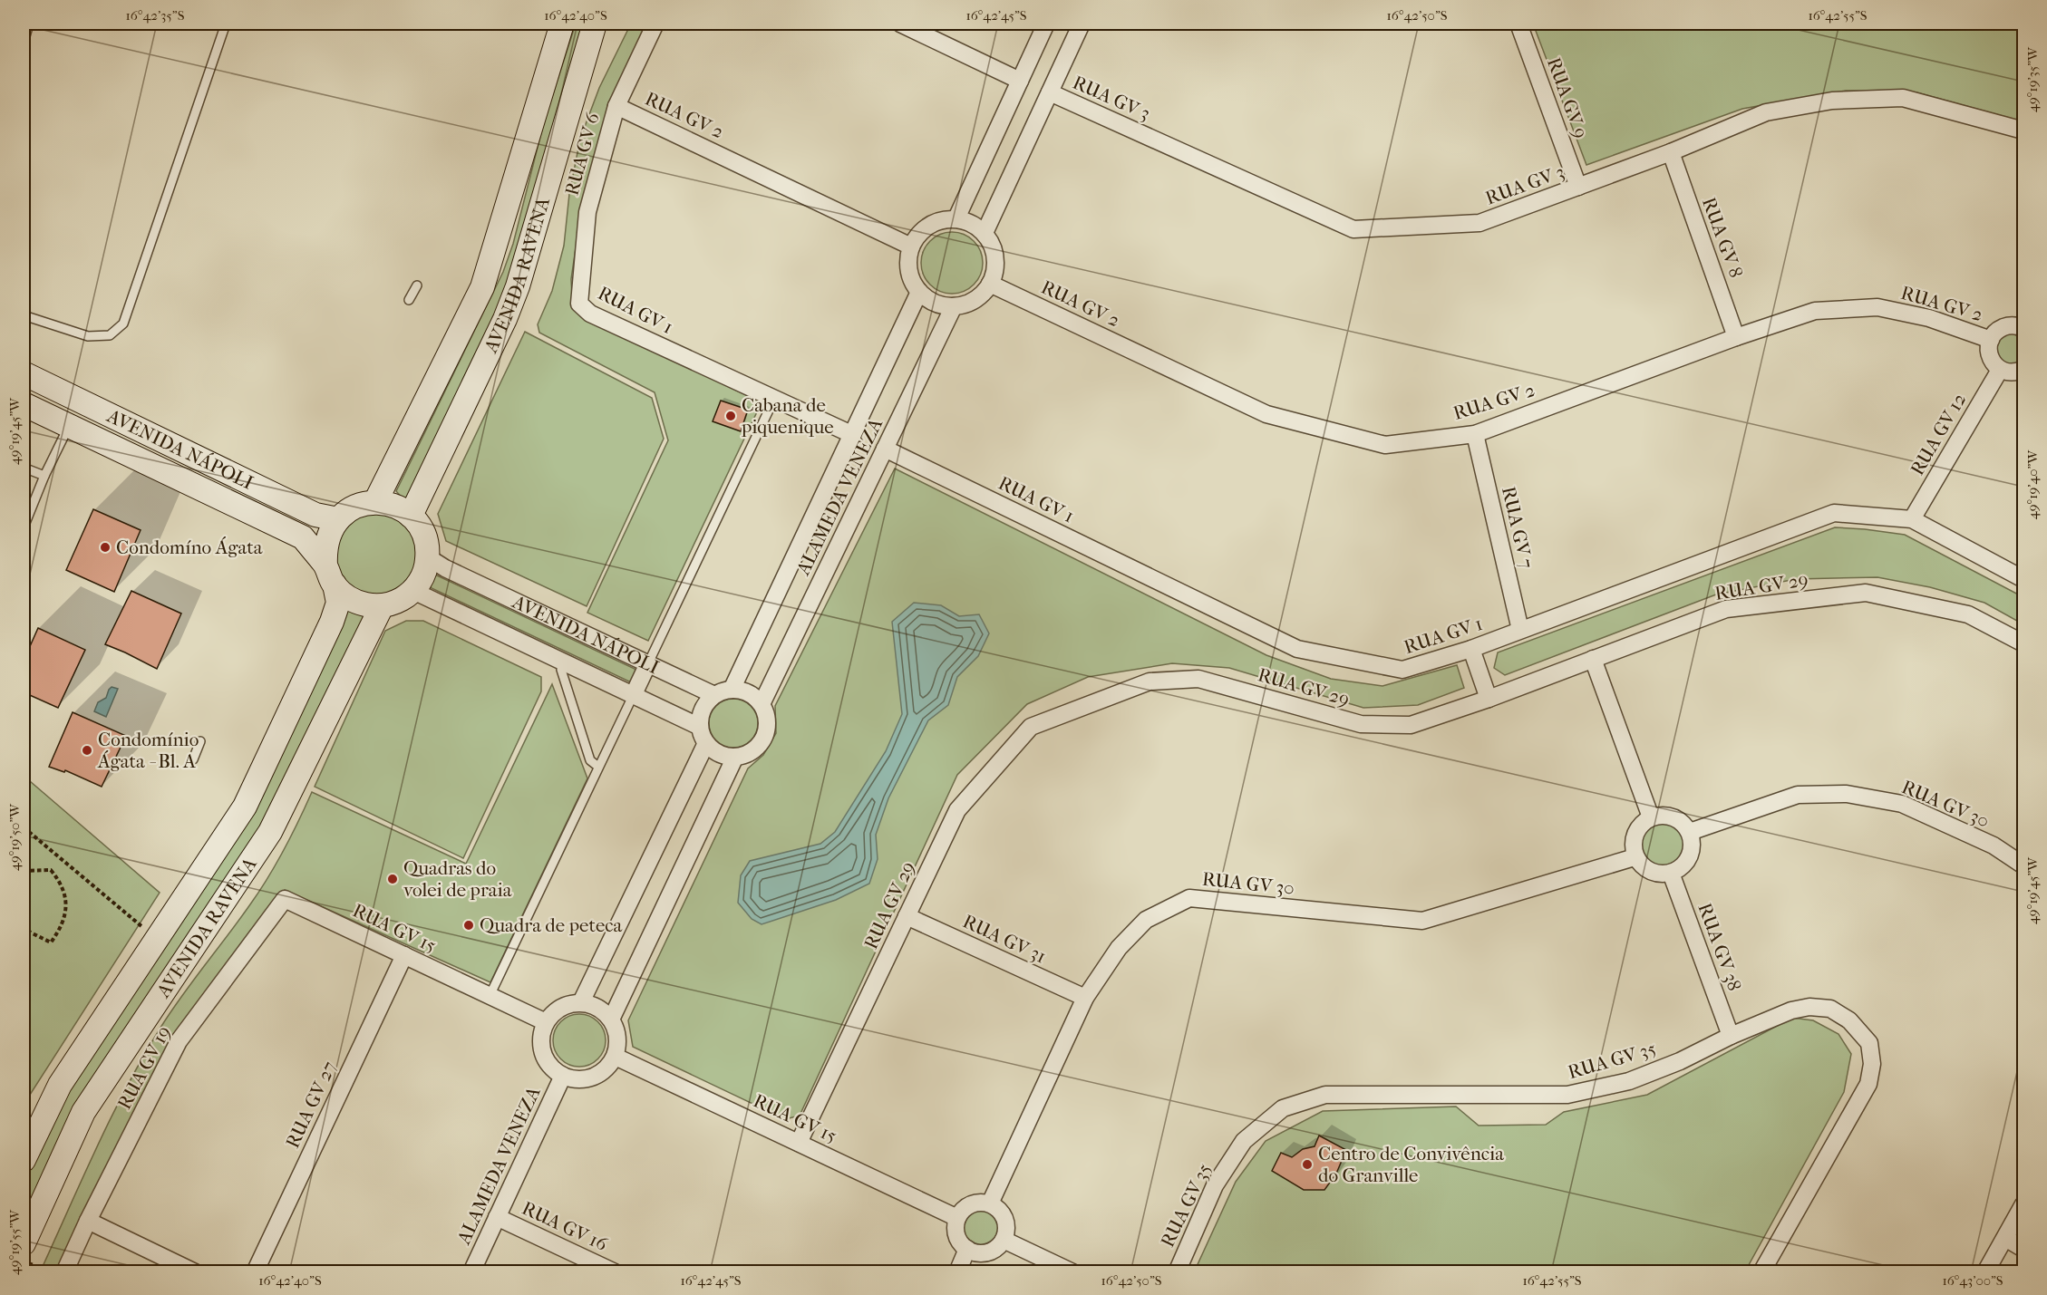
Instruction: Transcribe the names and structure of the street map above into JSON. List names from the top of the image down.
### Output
{
  "streets": {
    "main road": ["AVENIDA RAVENA", "AVENIDA NÁPOLI"],
    "street": [
      "RUA GV 3",
      "RUA GV 9",
      "RUA GV 2",
      "RUA GV 6",
      "RUA GV 8",
      "RUA GV 1",
      "RUA GV 12",
      "ALAMEDA VENEZA",
      "RUA GV 7",
      "RUA GV 29",
      "RUA GV 30",
      "RUA GV 15",
      "RUA GV 31",
      "RUA GV 38",
      "RUA GV 35",
      "RUA GV 19",
      "RUA GV 27",
      "RUA GV 16"
    ]
  },
  "crossings": [
    ["RUA GV 3", "RUA GV 9"],
    ["RUA GV 3", "RUA GV 8"],
    ["RUA GV 2", "RUA GV 6"],
    ["RUA GV 2", "RUA GV 8"],
    ["RUA GV 2", "ALAMEDA VENEZA"],
    ["RUA GV 2", "RUA GV 7"],
    ["RUA GV 6", "RUA GV 1"],
    ["AVENIDA RAVENA", "AVENIDA NÁPOLI"],
    ["RUA GV 1", "RUA GV 12"],
    ["RUA GV 1", "ALAMEDA VENEZA"],
    ["RUA GV 1", "RUA GV 7"],
    ["AVENIDA NÁPOLI", "ALAMEDA VENEZA"],
    ["ALAMEDA VENEZA", "RUA GV 15"],
    ["ALAMEDA VENEZA", "RUA GV 16"],
    ["RUA GV 29", "RUA GV 15"],
    ["RUA GV 29", "RUA GV 31"],
    ["RUA GV 30", "RUA GV 15"],
    ["RUA GV 30", "RUA GV 31"],
    ["RUA GV 30", "RUA GV 38"],
    ["RUA GV 15", "RUA GV 19"],
    ["RUA GV 15", "RUA GV 27"],
    ["RUA GV 38", "RUA GV 35"]
  ],
  "places": [
    "Cabana de piquenique",
    "Condomíno Ágata",
    "Condomínio Ágata - Bl. A",
    "Quadras do volei de praia",
    "Quadra de peteca",
    "Centro de Convivência do Granville"
  ],
  "coordinates": [
    "16°42'35\"S",
    "16°42'40\"S",
    "16°42'45\"S",
    "16°42'50\"S",
    "16°42'55\"S",
    "49°19'35\"W",
    "49°19'45\"W",
    "49°19'40\"W",
    "49°19'50\"W",
    "49°19'55\"W",
    "16°43'00\"S"
  ]
}
